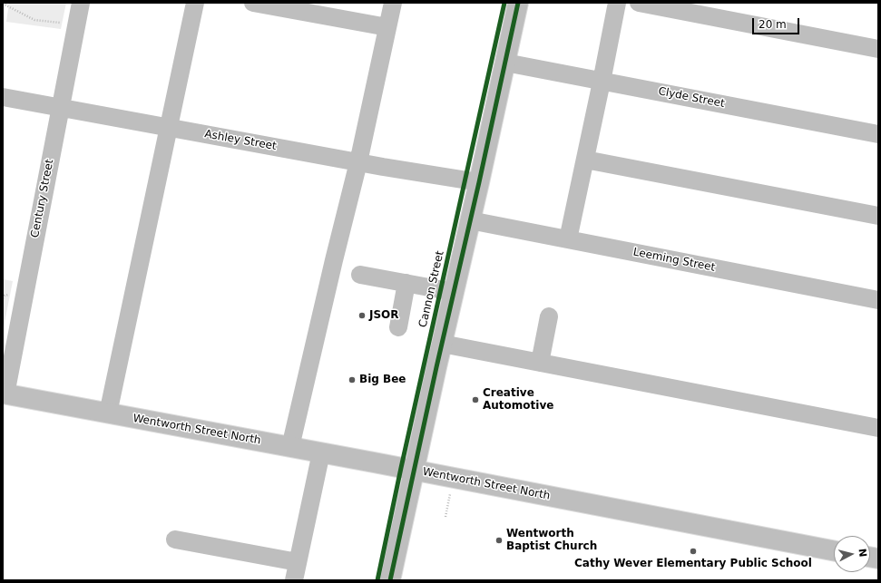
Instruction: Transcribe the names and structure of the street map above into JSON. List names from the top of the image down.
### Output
{
  "streets": {
    "main road": ["Wentworth Street North"],
    "street": [
      "Clyde Street",
      "Ashley Street",
      "Century Street",
      "Leeming Street"
    ],
    "cycle path": ["Cannon Street"]
  },
  "crossings": [
    ["Ashley Street", "Century Street"],
    ["Century Street", "Wentworth Street North"]
  ],
  "places": [
    "JSOR",
    "Big Bee",
    "Creative Automotive",
    "Wentworth Baptist Church",
    "Cathy Wever Elementary Public School"
  ],
  "scale_bar": "20 m",
  "north": "right"
}
